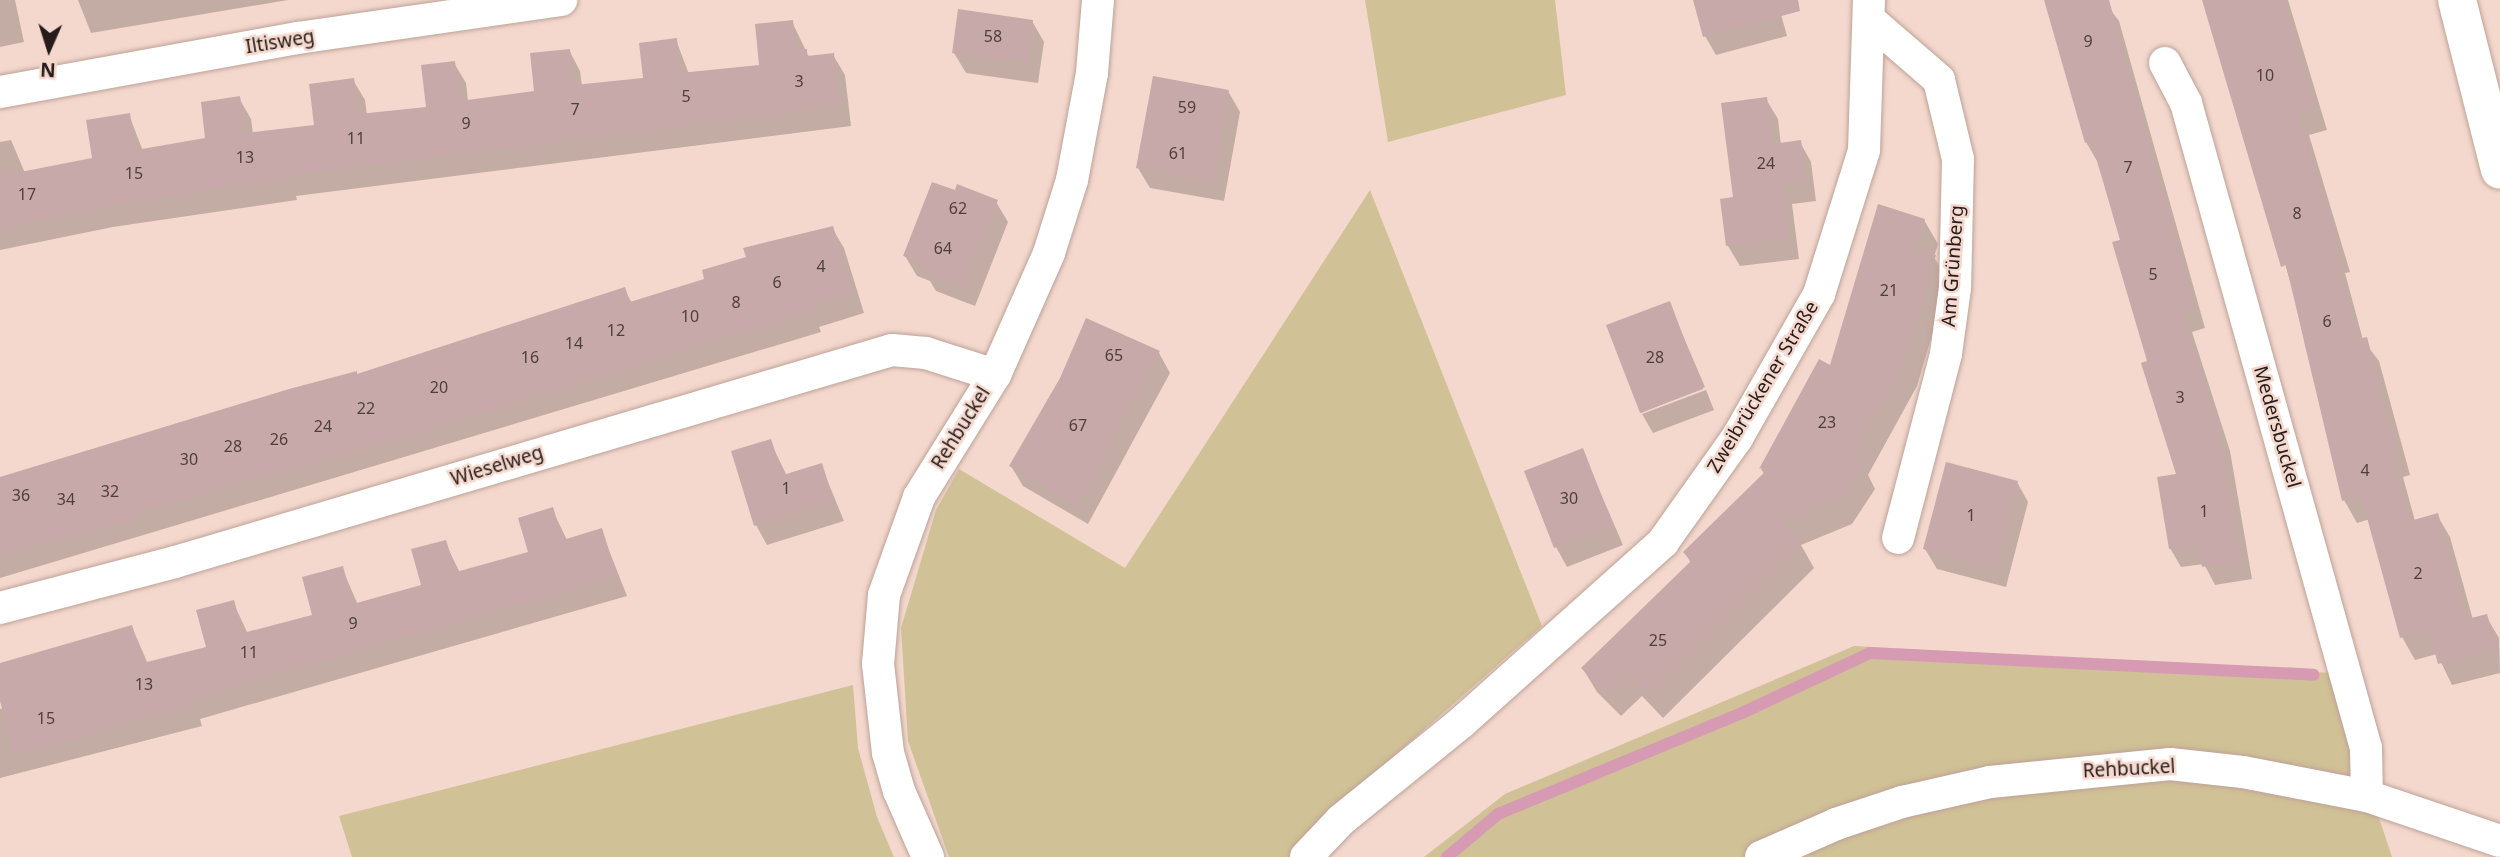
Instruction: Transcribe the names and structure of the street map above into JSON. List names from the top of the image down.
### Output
{
  "streets": {
    "street": [
      "Iltisweg",
      "Am Grünberg",
      "Zweibrückener Straße",
      "Medersbuckel",
      "Rehbuckel",
      "Wieselweg"
    ]
  },
  "crossings": [
    ["Am Grünberg", "Zweibrückener Straße"],
    ["Medersbuckel", "Rehbuckel"],
    ["Rehbuckel", "Wieselweg"]
  ],
  "house_numbers": [
    "58",
    "9",
    "10",
    "3",
    "5",
    "59",
    "7",
    "9",
    "11",
    "61",
    "13",
    "24",
    "7",
    "15",
    "17",
    "62",
    "8",
    "64",
    "4",
    "5",
    "6",
    "21",
    "8",
    "10",
    "6",
    "12",
    "14",
    "65",
    "16",
    "28",
    "20",
    "3",
    "22",
    "23",
    "67",
    "24",
    "26",
    "28",
    "30",
    "4",
    "1",
    "32",
    "36",
    "30",
    "34",
    "1",
    "1",
    "2",
    "9",
    "25",
    "11",
    "13",
    "15"
  ],
  "north": "bottom"
}
